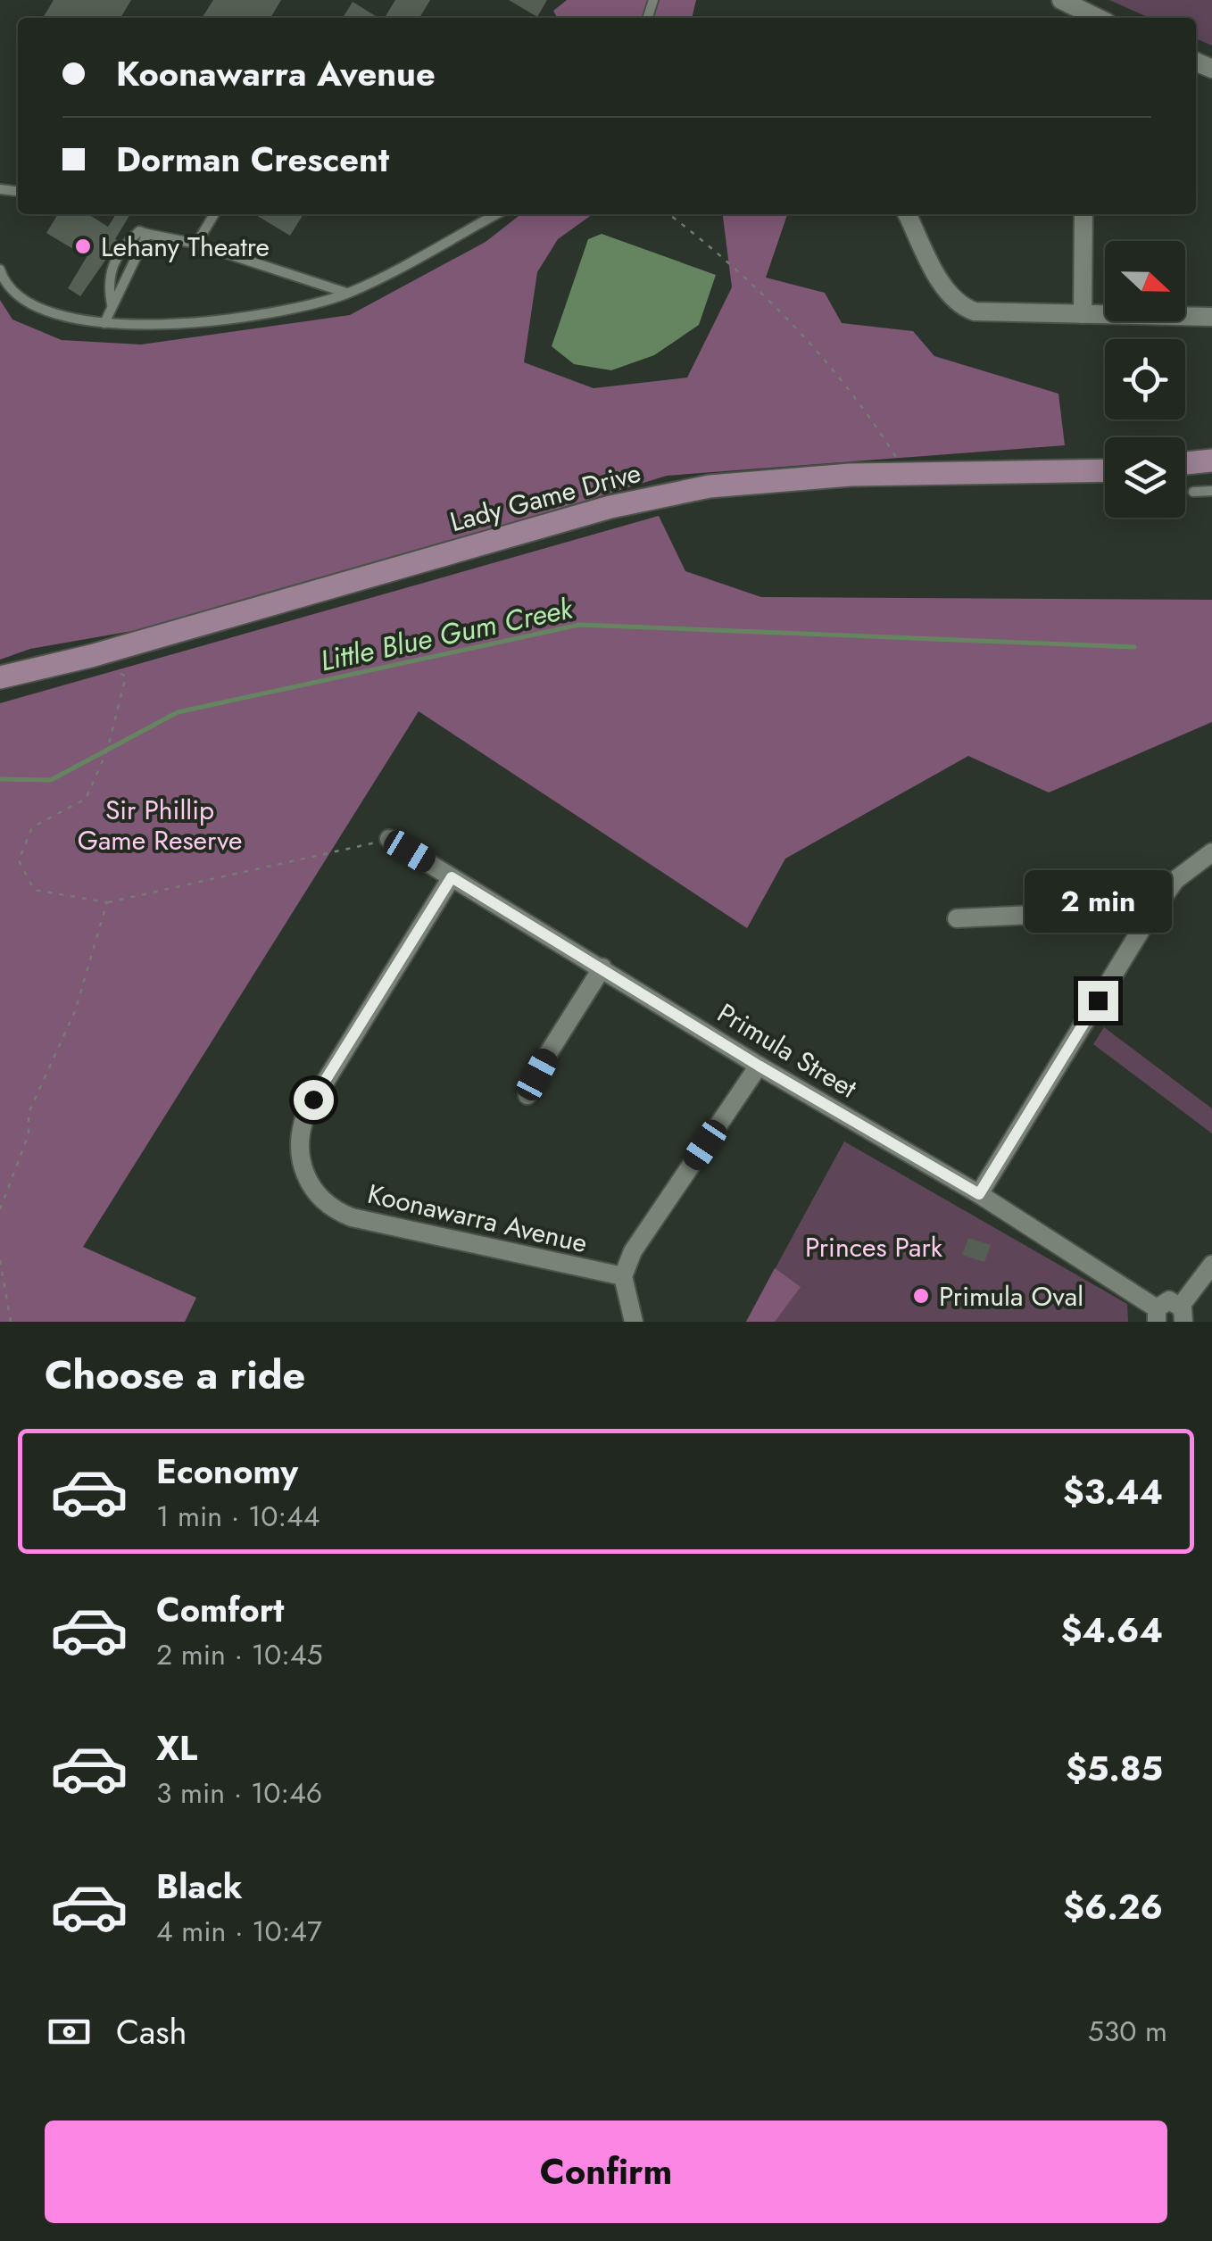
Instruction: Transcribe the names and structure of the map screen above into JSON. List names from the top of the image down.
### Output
{
  "streets": {
    "main road": ["Lady Game Drive"],
    "street": ["Primula Street", "Koonawarra Avenue"]
  },
  "crossings": [
    ["Primula Street", "Koonawarra Avenue"]
  ],
  "water": ["Little Blue Gum Creek"],
  "parks": ["Sir Phillip Game Reserve", "Princes Park"],
  "places": ["Lehany Theatre", "Primula Oval"],
  "north": "right",
  "page": {
    "banner": ["Koonawarra Avenue", "Dorman Crescent"],
    "bubble": "2 min",
    "heading": "Choose a ride",
    "list": [
      {
        "name": "Economy",
        "note": "1 min · 10:44",
        "value": "$3.44"
      },
      {
        "name": "Comfort",
        "note": "2 min · 10:45",
        "value": "$4.64"
      },
      {
        "name": "XL",
        "note": "3 min · 10:46",
        "value": "$5.85"
      },
      {
        "name": "Black",
        "note": "4 min · 10:47",
        "value": "$6.26"
      }
    ],
    "pay": ["Cash", "530 m"],
    "buttons": "Confirm"
  }
}
